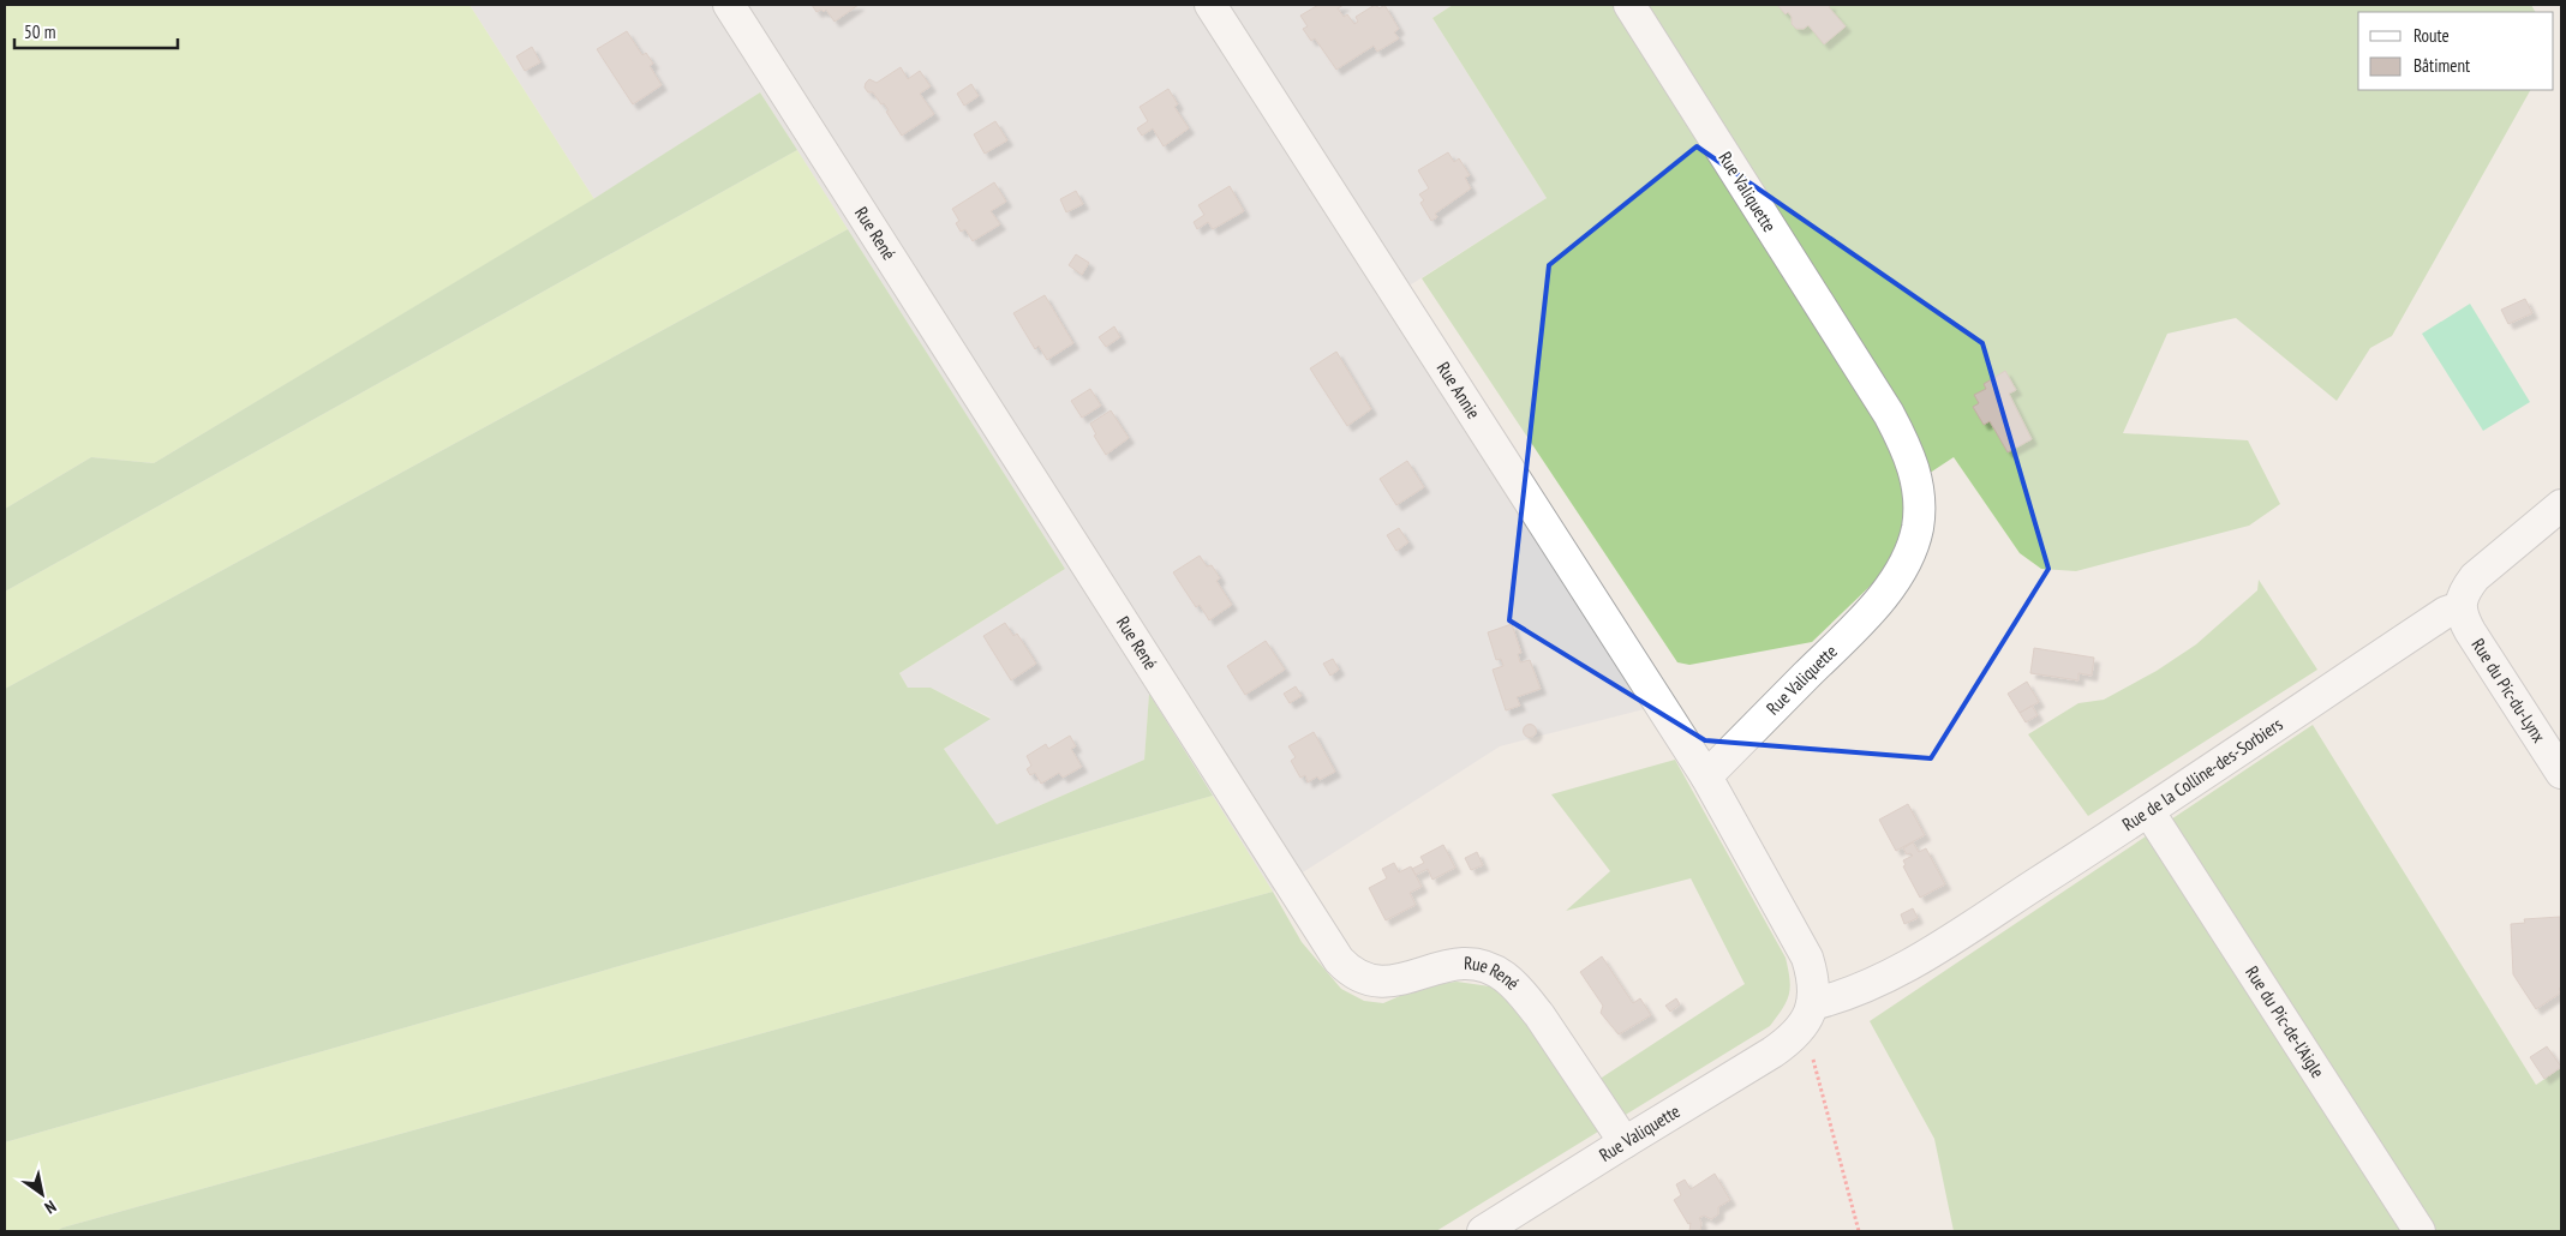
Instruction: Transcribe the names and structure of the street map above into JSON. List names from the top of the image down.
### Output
{
  "streets": {
    "street": [
      "Rue Valiquette",
      "Rue René",
      "Rue Annie",
      "Rue du Pic-du-Lynx",
      "Rue de la Colline-des-Sorbiers",
      "Rue du Pic-de-l'Aigle"
    ]
  },
  "crossings": [
    ["Rue Valiquette", "Rue René"],
    ["Rue Valiquette", "Rue Annie"],
    ["Rue Valiquette", "Rue de la Colline-des-Sorbiers"],
    ["Rue du Pic-du-Lynx", "Rue de la Colline-des-Sorbiers"],
    ["Rue de la Colline-des-Sorbiers", "Rue du Pic-de-l'Aigle"]
  ],
  "legend": ["Route", "Bâtiment"],
  "scale_bar": "50 m",
  "north": "bottom right"
}
